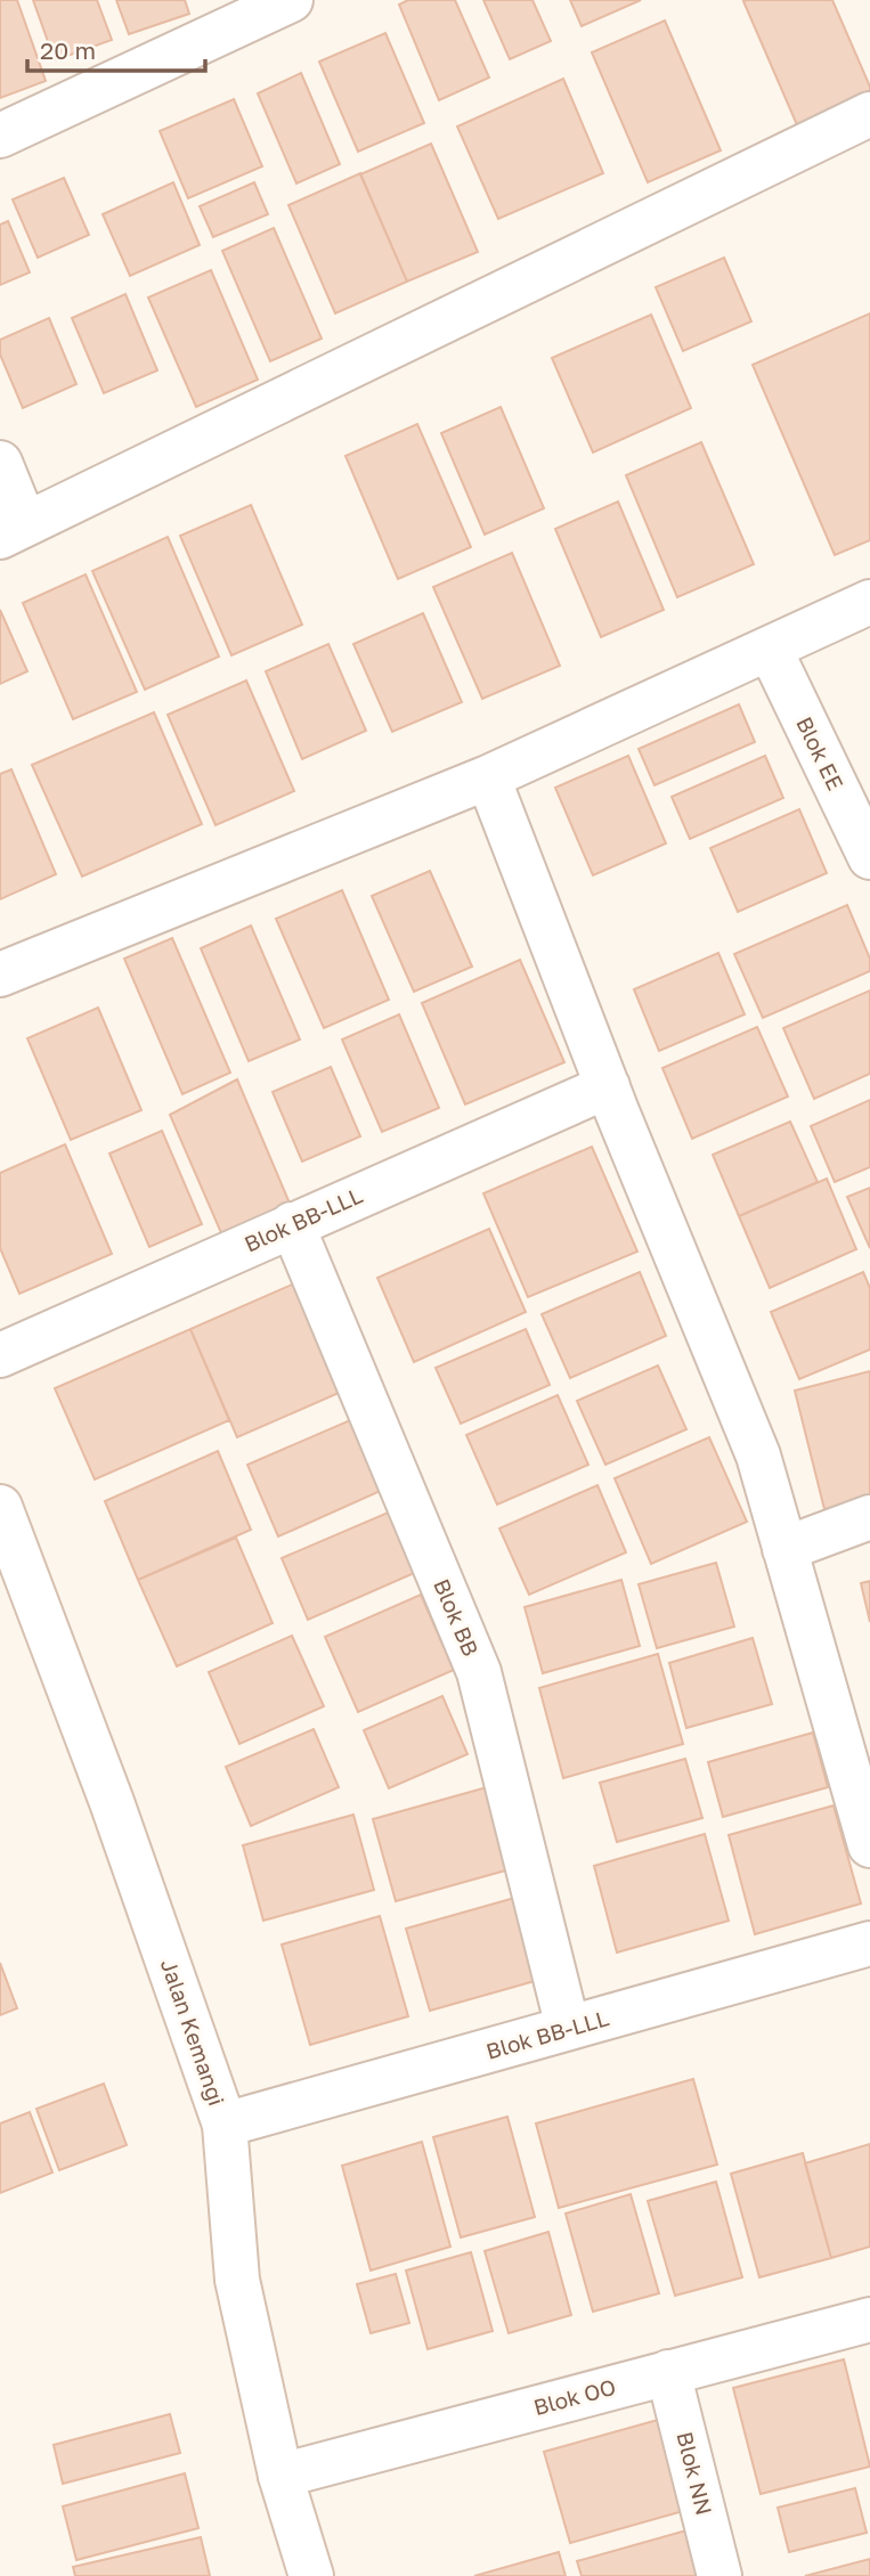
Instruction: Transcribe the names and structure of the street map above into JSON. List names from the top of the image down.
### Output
{
  "streets": {
    "street": [
      "Blok EE",
      "Blok BB-LLL",
      "Blok BB",
      "Jalan Kemangi",
      "Blok OO",
      "Blok NN"
    ]
  },
  "crossings": [
    ["Blok BB-LLL", "Blok BB"],
    ["Blok BB-LLL", "Jalan Kemangi"],
    ["Jalan Kemangi", "Blok OO"],
    ["Blok OO", "Blok NN"]
  ],
  "scale_bar": "20 m"
}
